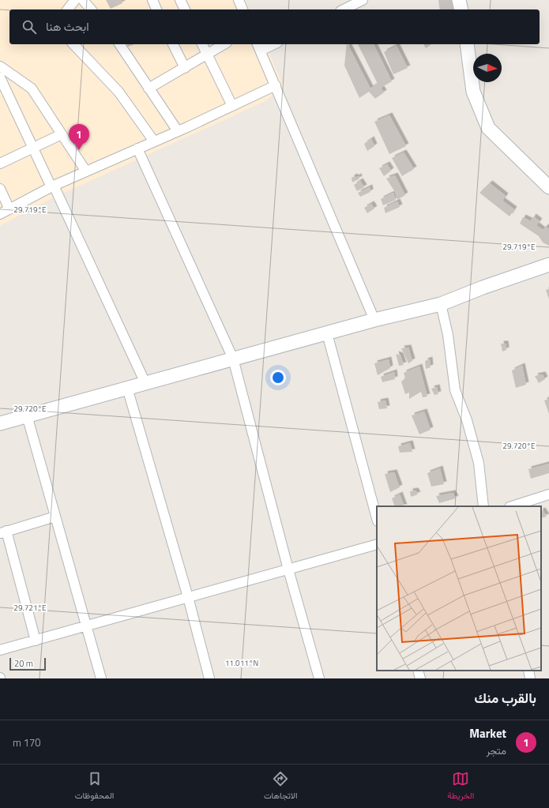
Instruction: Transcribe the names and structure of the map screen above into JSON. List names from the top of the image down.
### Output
{
  "scale_bar": "20 m",
  "north": "right",
  "page": {
    "search": "ابحث هنا",
    "pins": "1",
    "scale": "20 m",
    "heading": "بالقرب منك",
    "list": [
      {
        "mark": "1",
        "name": "Market",
        "note": "متجر",
        "value": "170 m"
      }
    ],
    "nav": ["الخريطة", "الاتجاهات", "المحفوظات"]
  },
  "coordinates": [
    "29.719°E",
    "29.720°E",
    "29.721°E",
    "11.011°N"
  ]
}
